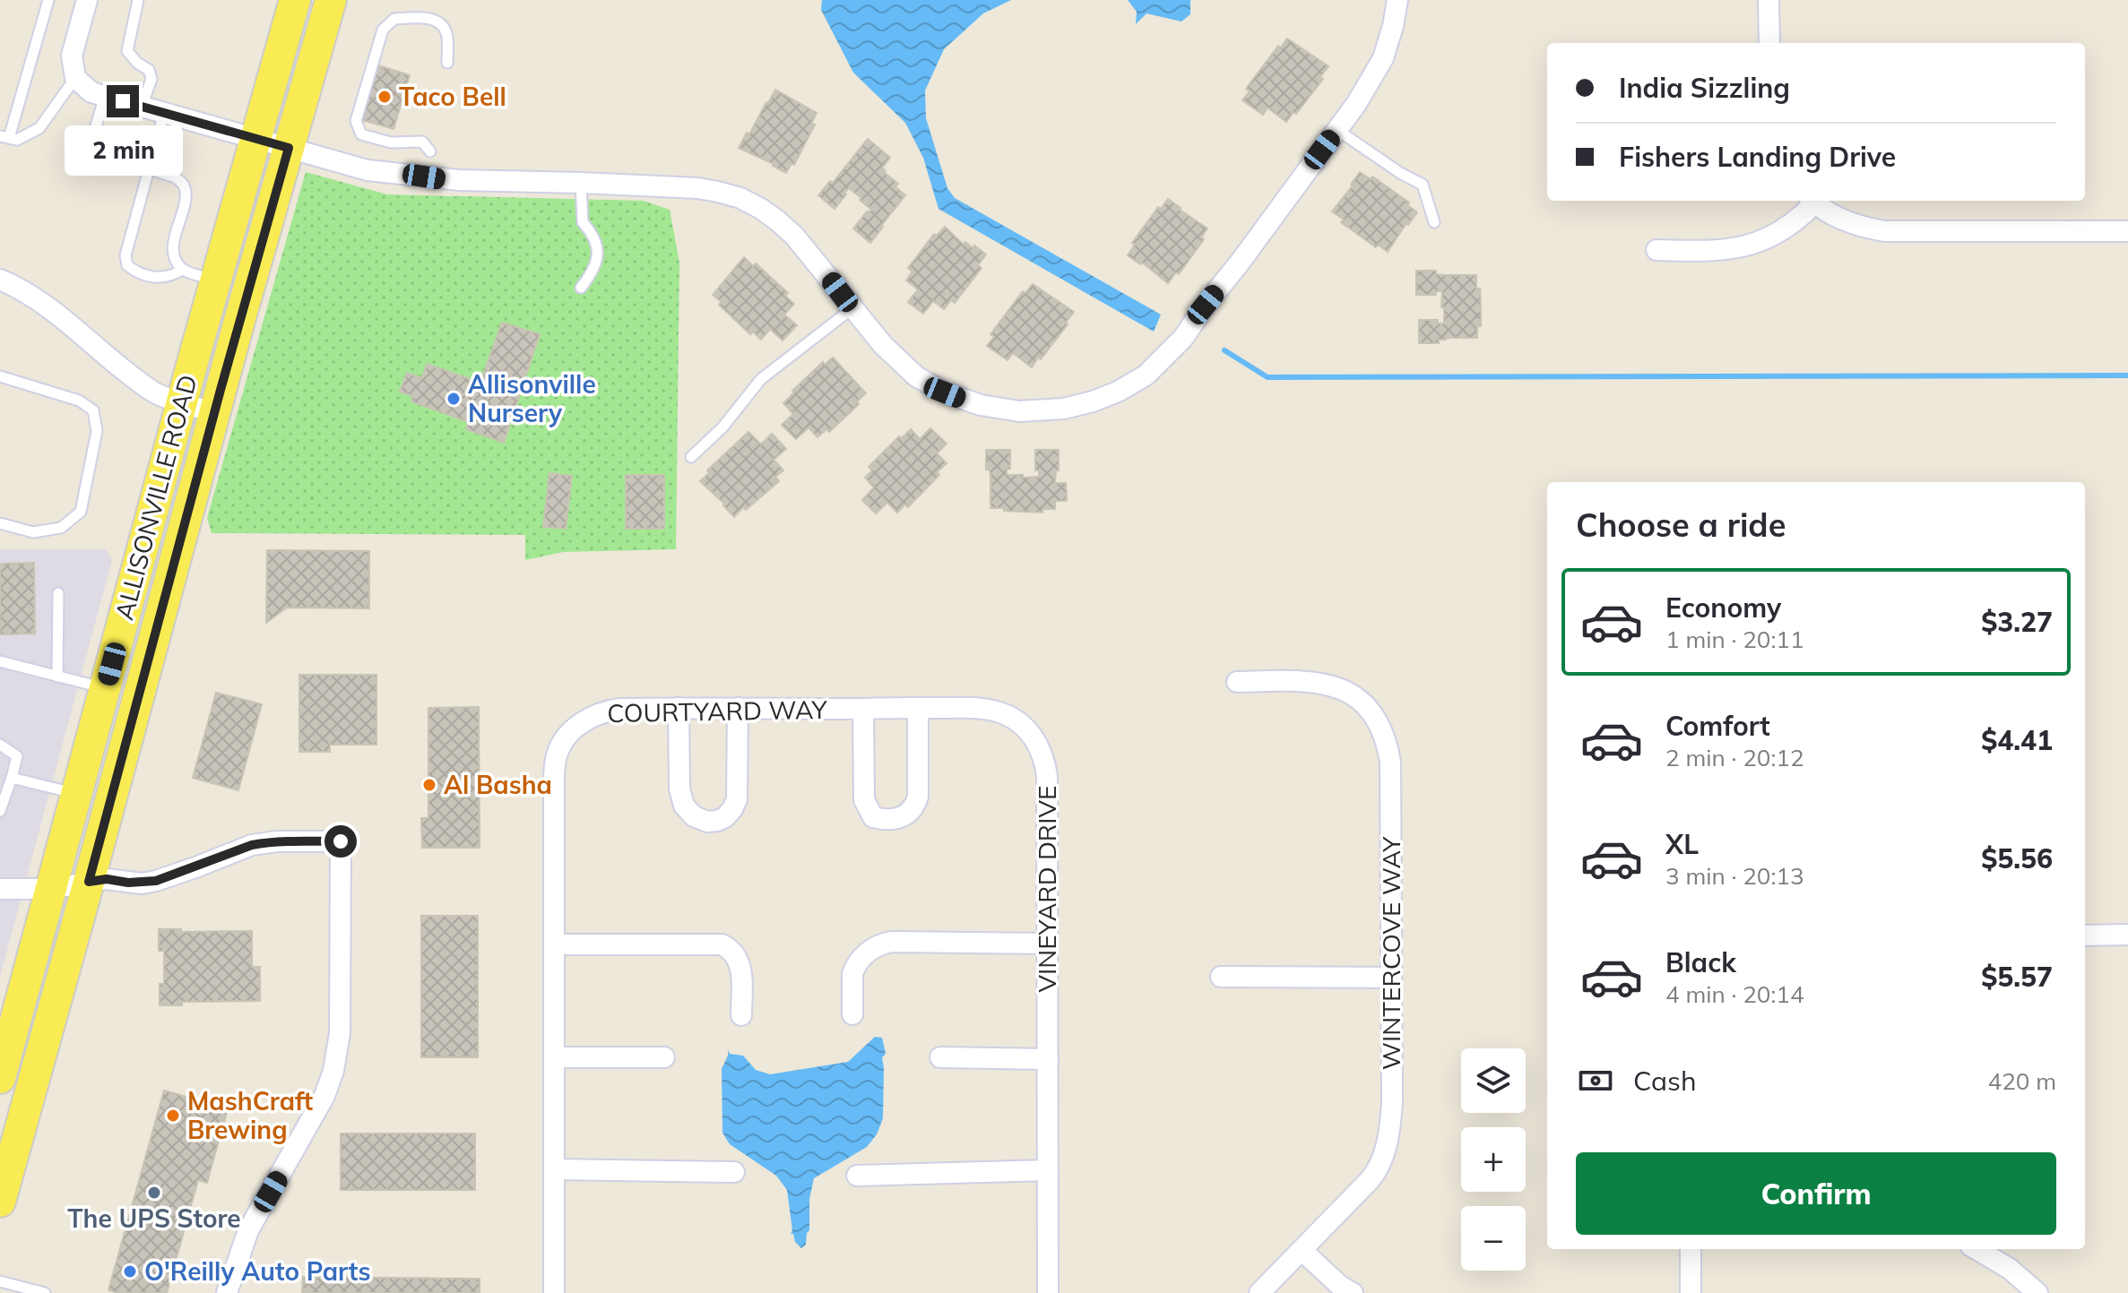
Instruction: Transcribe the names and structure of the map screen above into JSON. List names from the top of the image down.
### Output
{
  "streets": {
    "main road": ["ALLISONVILLE ROAD"],
    "street": ["COURTYARD WAY", "VINEYARD DRIVE", "WINTERCOVE WAY"]
  },
  "crossings": [
    ["COURTYARD WAY", "VINEYARD DRIVE"]
  ],
  "places": [
    "Taco Bell",
    "Allisonville Nursery",
    "Al Basha",
    "MashCraft Brewing",
    "The UPS Store",
    "O'Reilly Auto Parts"
  ],
  "page": {
    "banner": ["India Sizzling", "Fishers Landing Drive"],
    "bubble": "2 min",
    "heading": "Choose a ride",
    "list": [
      {
        "name": "Economy",
        "note": "1 min · 20:11",
        "value": "$3.27"
      },
      {
        "name": "Comfort",
        "note": "2 min · 20:12",
        "value": "$4.41"
      },
      {
        "name": "XL",
        "note": "3 min · 20:13",
        "value": "$5.56"
      },
      {
        "name": "Black",
        "note": "4 min · 20:14",
        "value": "$5.57"
      }
    ],
    "pay": ["Cash", "420 m"],
    "map_buttons": ["+", "−"],
    "buttons": "Confirm"
  }
}
